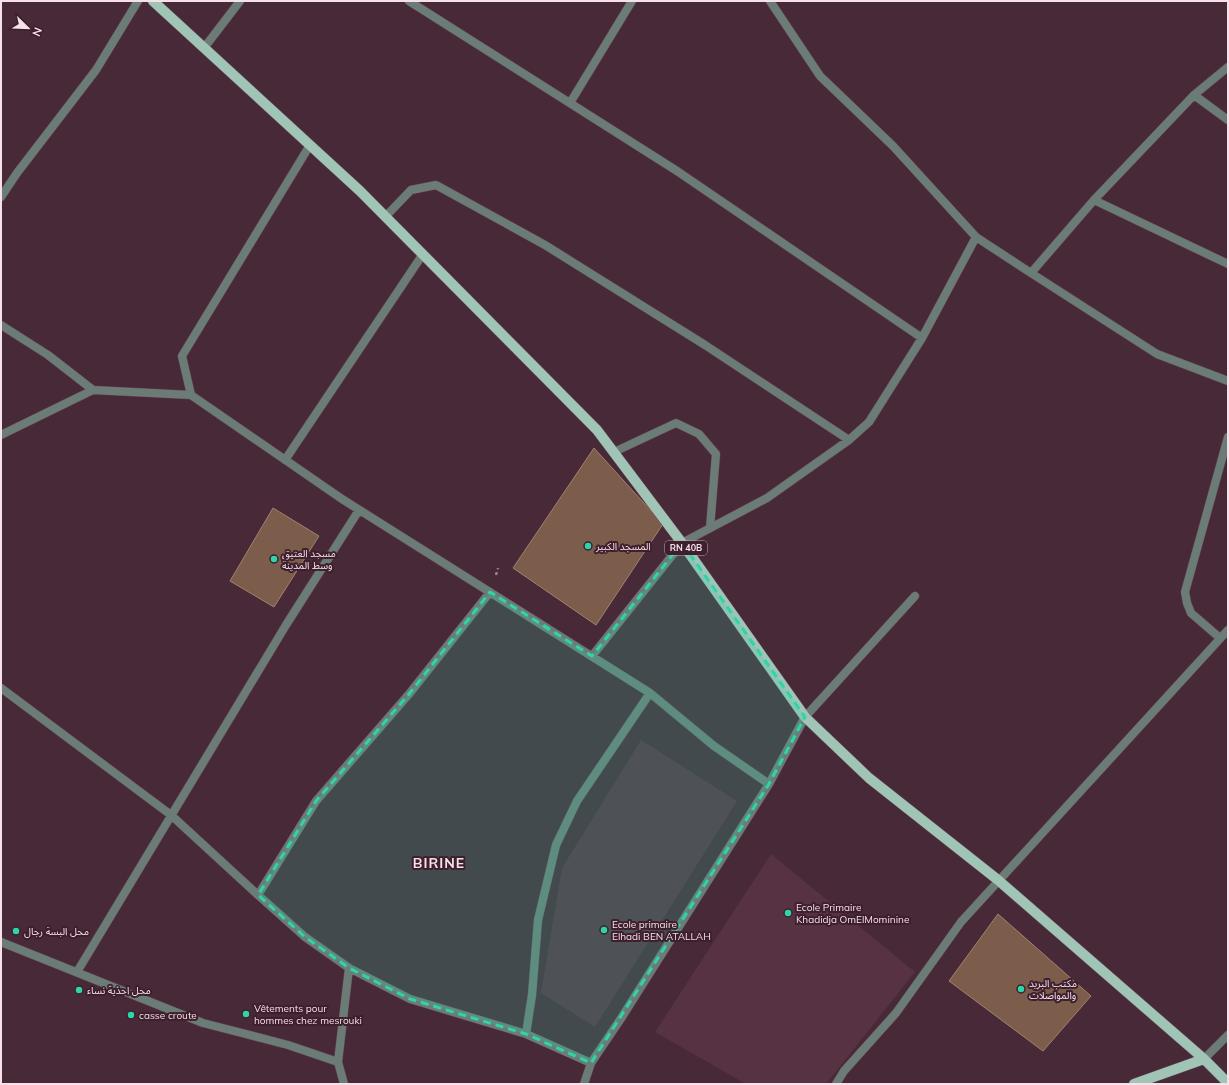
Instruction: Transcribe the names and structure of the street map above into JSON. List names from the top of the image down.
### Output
{
  "streets": {
    "main road": ["RN 40B"]
  },
  "districts": ["BIRINE"],
  "places": [
    "المسجد الكبير",
    "مسجد العتيق وسط المدينة",
    "Ecole Primaire Khadidja OmElMominine",
    "Ecole primaire Elhadi BEN ATALLAH",
    "محل البسة رجال",
    "مكتب البريد والمواصلات",
    "محل احذية نساء",
    "Vêtements pour hommes chez mesrouki",
    "casse croute"
  ],
  "north": "bottom right"
}
